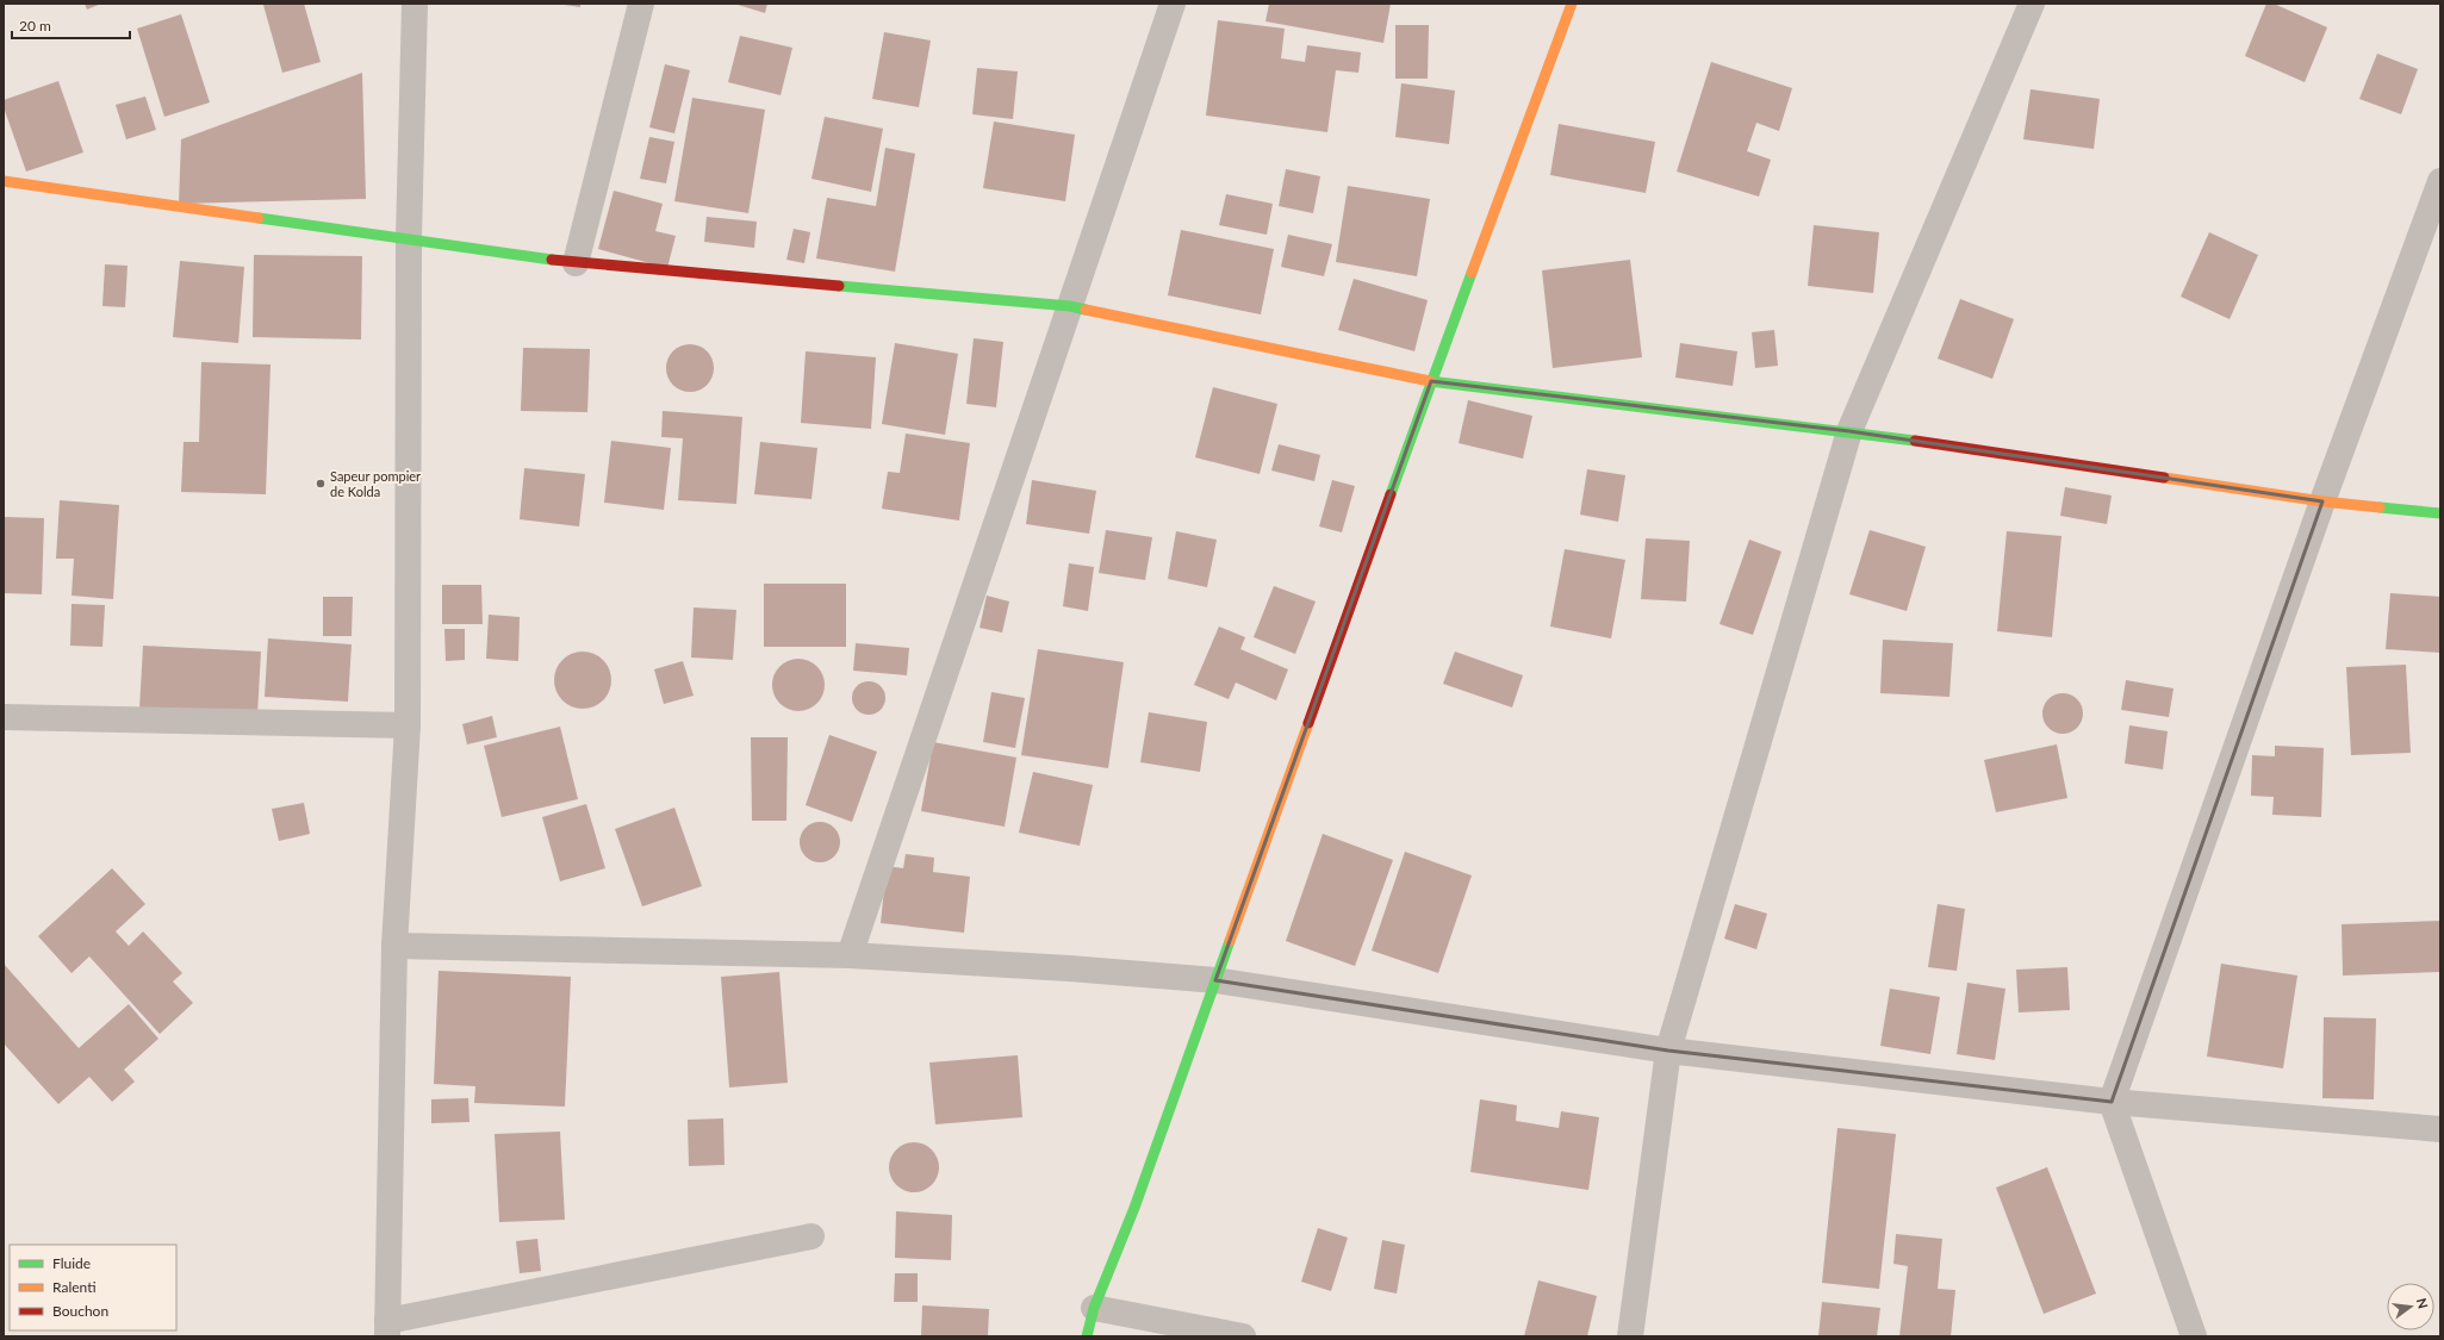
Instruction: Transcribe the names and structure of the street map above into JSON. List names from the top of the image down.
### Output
{
  "places": ["Sapeur pompier de Kolda"],
  "legend": ["Fluide", "Ralenti", "Bouchon"],
  "scale_bar": "20 m",
  "north": "right"
}
